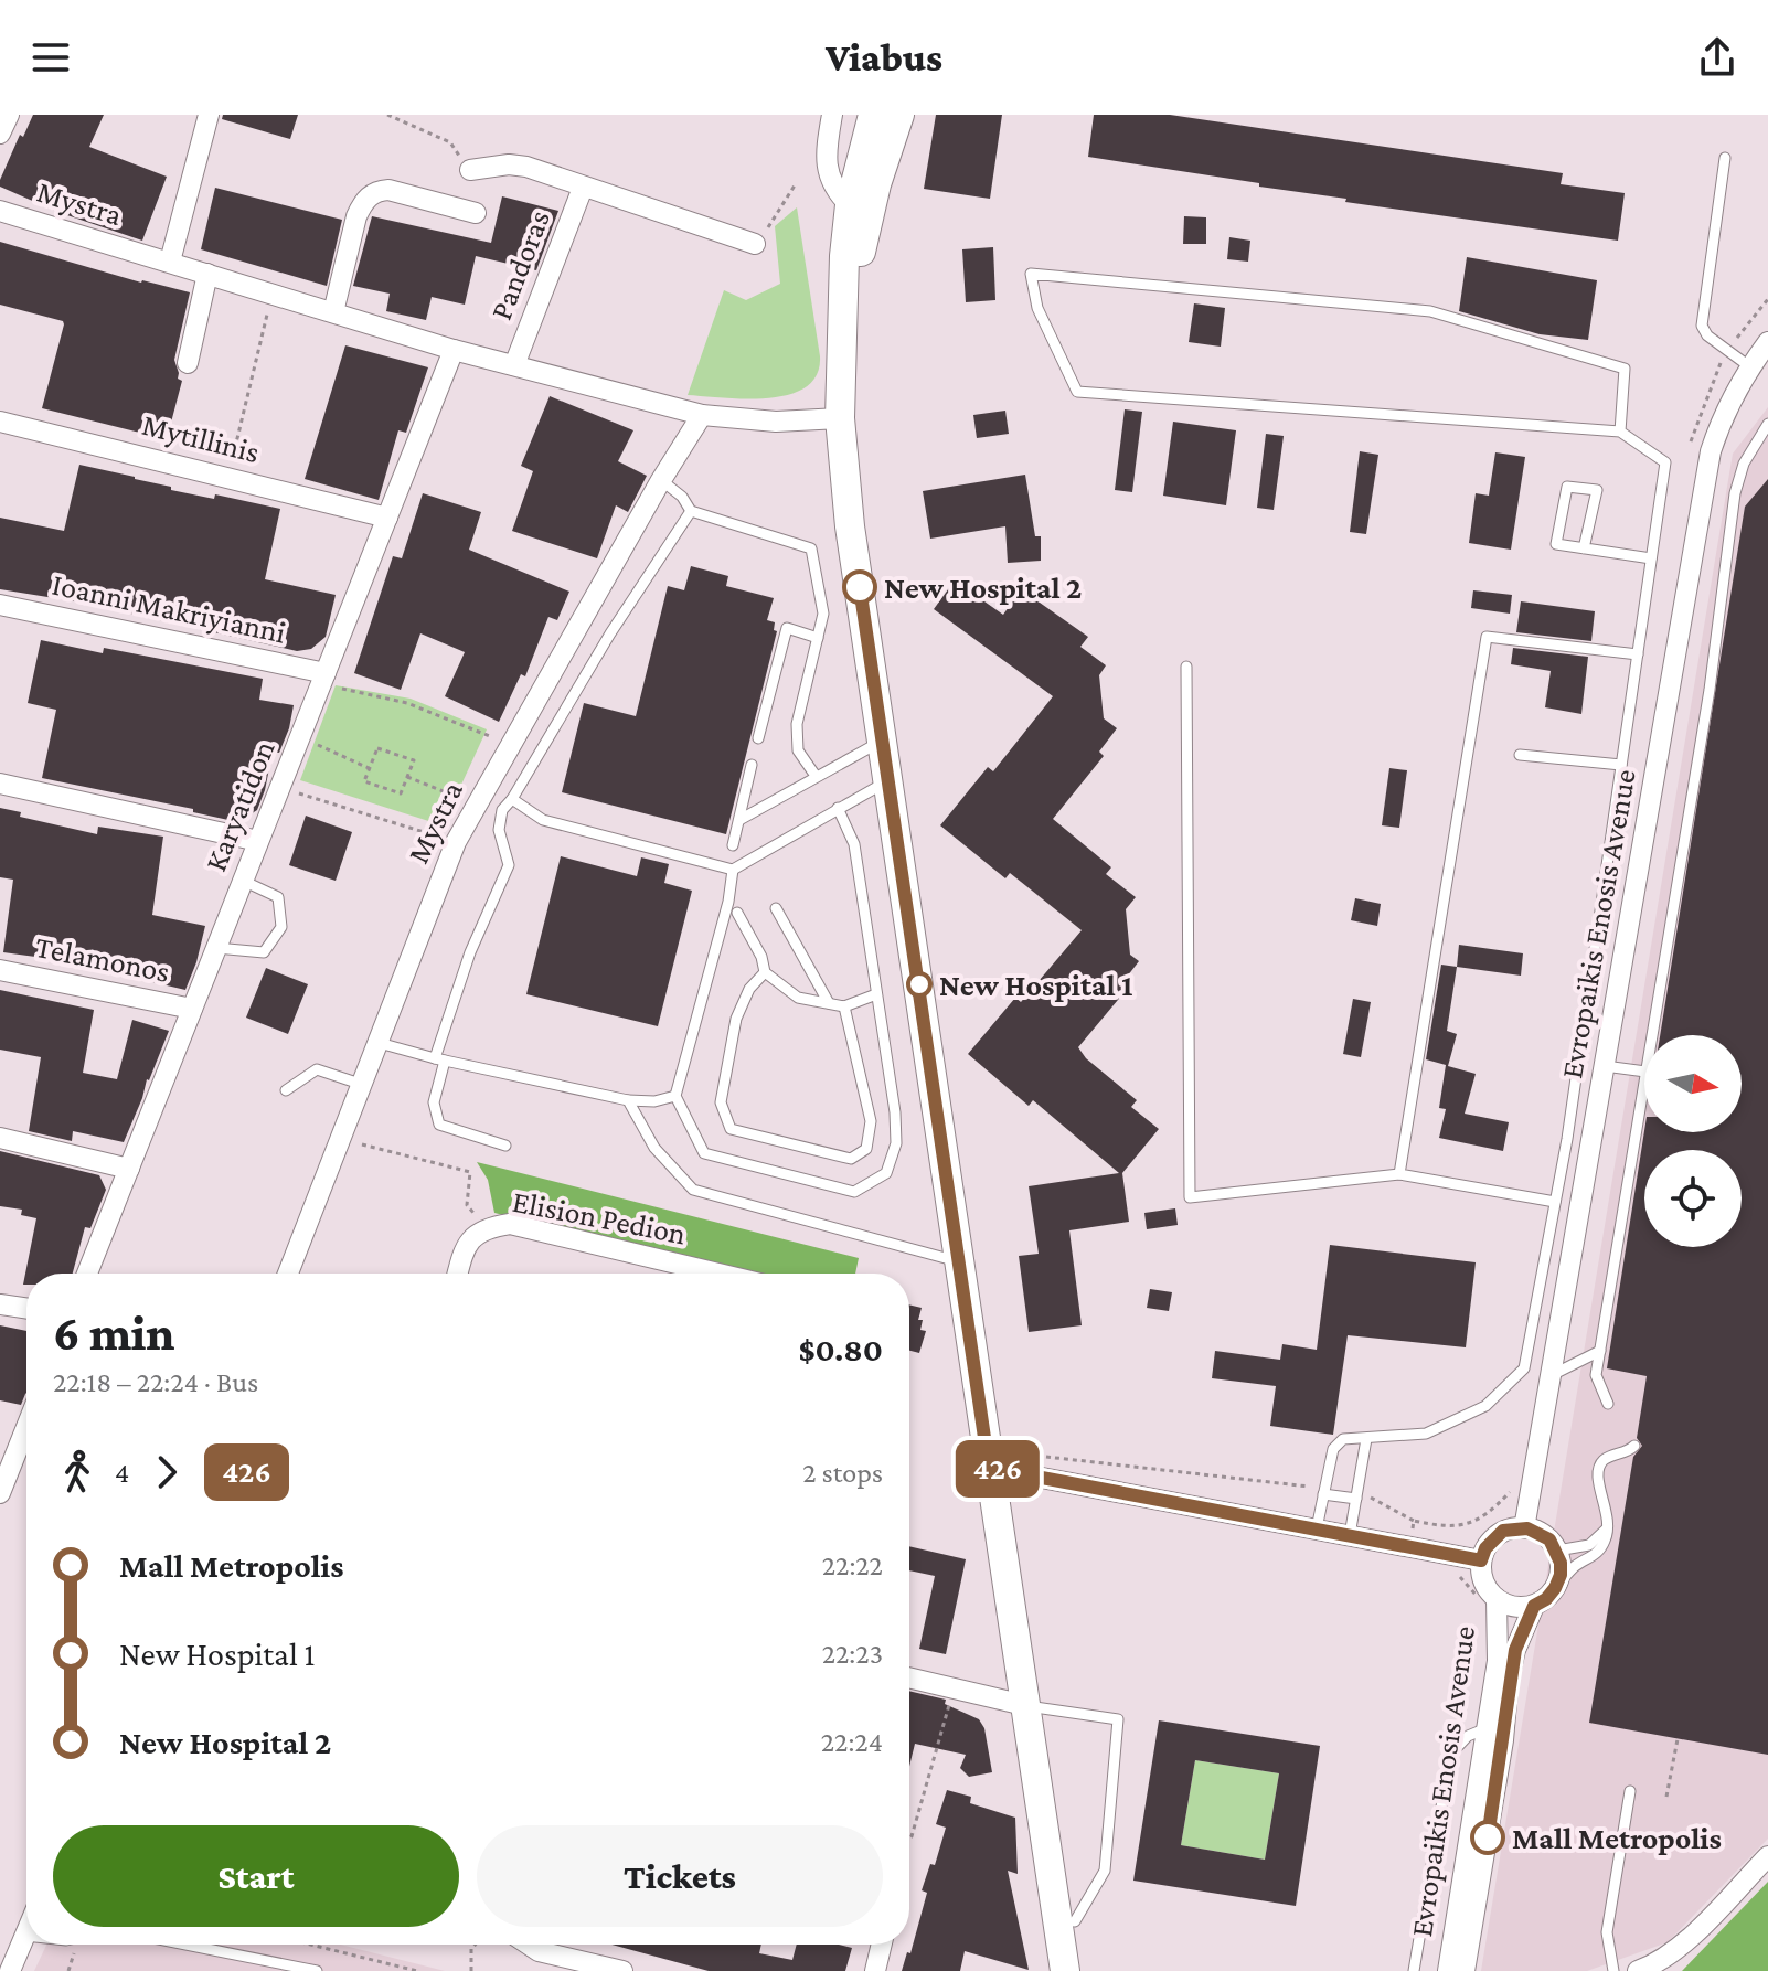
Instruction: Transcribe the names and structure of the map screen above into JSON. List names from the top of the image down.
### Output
{
  "streets": {
    "street": [
      "Mystra",
      "Pandoras",
      "Mytillinis",
      "Ioanni Makriyianni",
      "Karyatidon",
      "Evropaikis Enosis Avenue",
      "Telamonos",
      "Elision Pedion"
    ]
  },
  "crossings": [
    ["Mystra", "Pandoras"],
    ["Mystra", "Karyatidon"],
    ["Mytillinis", "Karyatidon"],
    ["Ioanni Makriyianni", "Karyatidon"],
    ["Karyatidon", "Telamonos"]
  ],
  "places": ["New Hospital 2", "New Hospital 1", "Mall Metropolis"],
  "lines": ["bus line 426"],
  "north": "right",
  "page": {
    "header": "Viabus",
    "on_map": "426",
    "heading": ["6 min", "22:18 – 22:24 · Bus", "$0.80"],
    "legs": ["4", "426", "2 stops"],
    "list": [
      {
        "name": "Mall Metropolis",
        "value": "22:22"
      },
      {
        "name": "New Hospital 1",
        "value": "22:23"
      },
      {
        "name": "New Hospital 2",
        "value": "22:24"
      }
    ],
    "buttons": ["Start", "Tickets"]
  }
}
